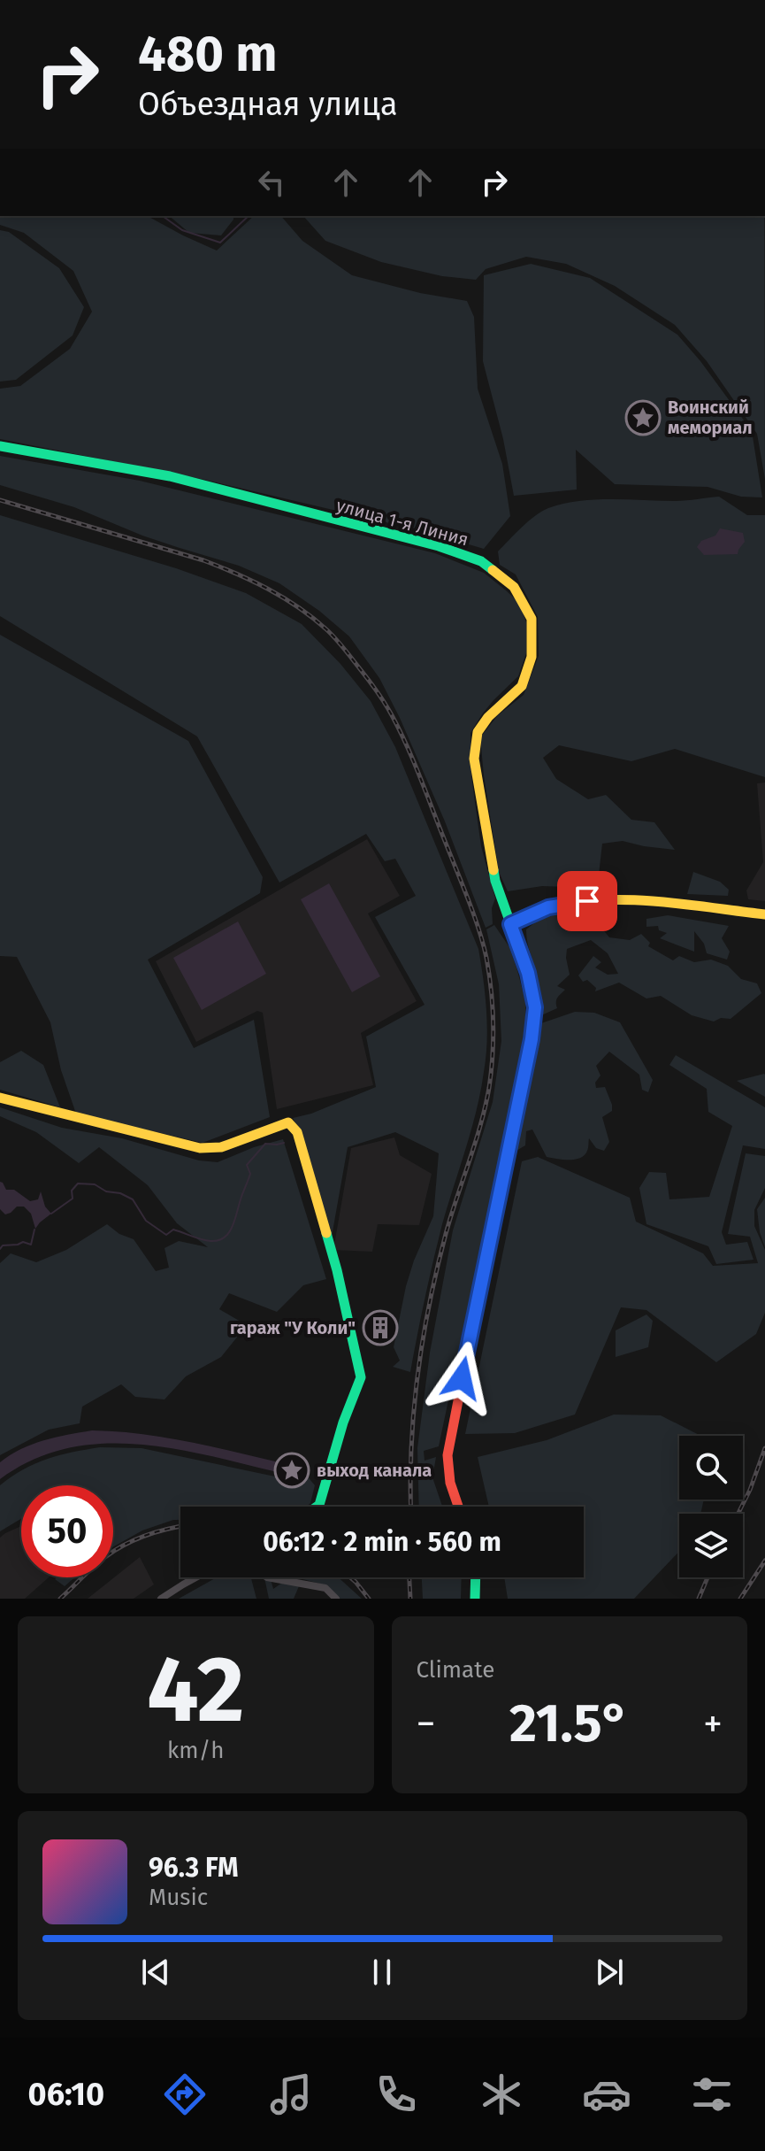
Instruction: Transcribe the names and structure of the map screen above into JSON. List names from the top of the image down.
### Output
{
  "streets": {
    "street": ["улица 1-я Линия"]
  },
  "places": {
    "place": ["Воинский мемориал", "выход канала"],
    "building": ["гараж \"У Коли\""]
  },
  "page": {
    "turn": ["480 m", "Объездная улица"],
    "limit": "50",
    "trip": "06:12 · 2 min · 560 m",
    "tile": [
      ["42", "km/h"],
      "Climate"
    ],
    "heat": ["−", "21.5°", "+"],
    "song": ["96.3 FM", "Music"],
    "tabs": "06:10"
  }
}
